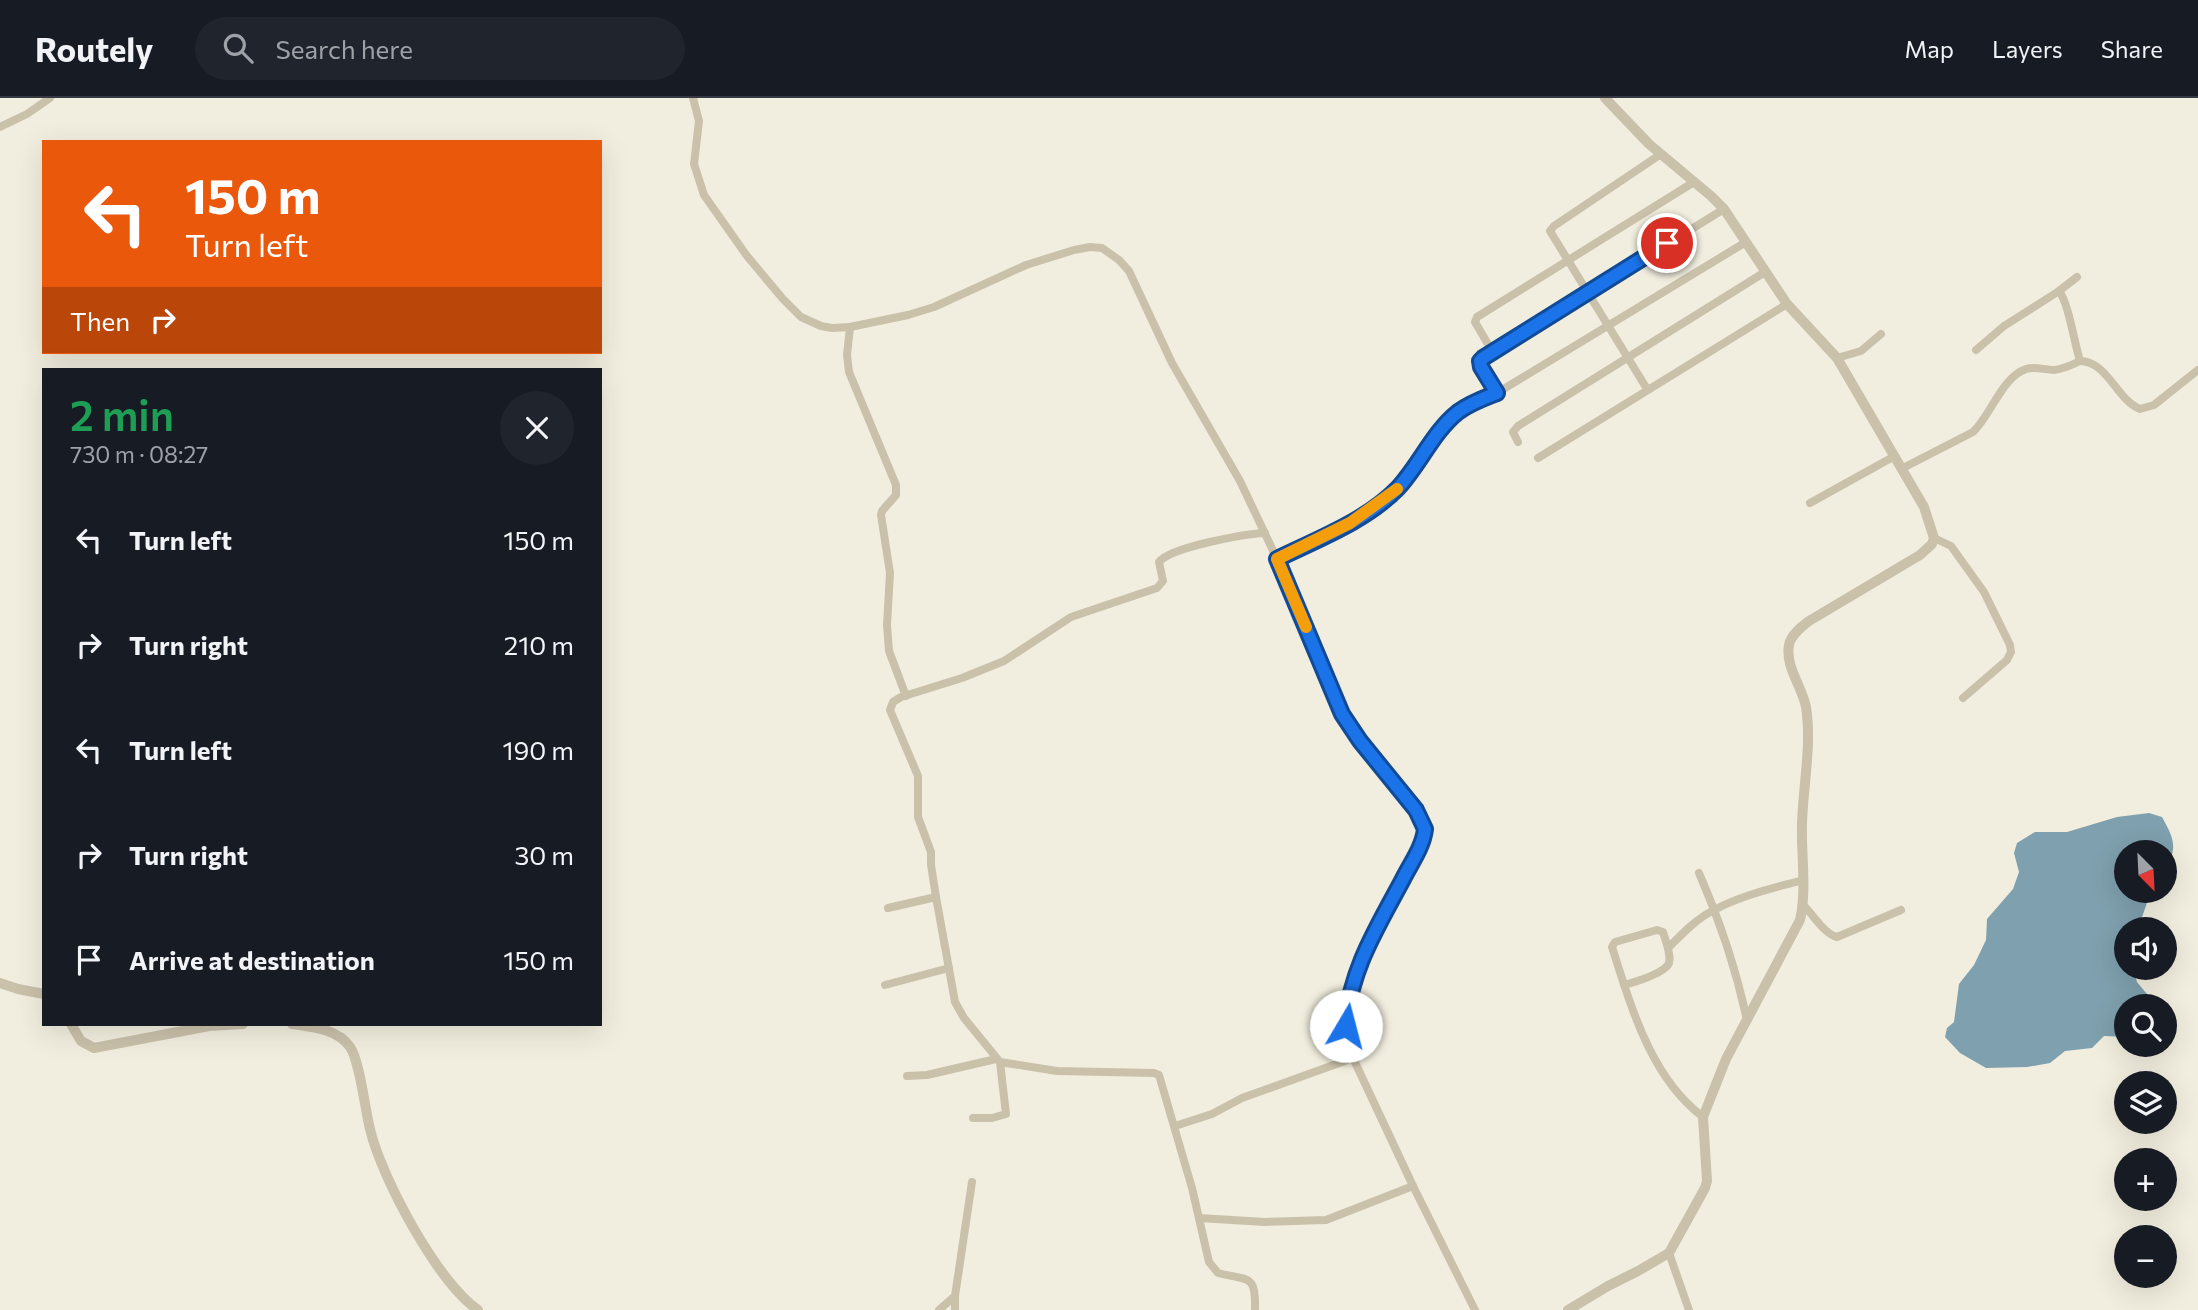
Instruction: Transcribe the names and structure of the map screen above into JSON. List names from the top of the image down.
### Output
{
  "north": "bottom right",
  "page": {
    "header": "Routely",
    "search": "Search here",
    "nav": ["Map", "Layers", "Share"],
    "turn": ["150 m", "Turn left"],
    "then": "Then",
    "heading": ["2 min", "730 m · 08:27"],
    "list": [
      {
        "name": "Turn left",
        "value": "150 m"
      },
      {
        "name": "Turn right",
        "value": "210 m"
      },
      {
        "name": "Turn left",
        "value": "190 m"
      },
      {
        "name": "Turn right",
        "value": "30 m"
      },
      {
        "name": "Arrive at destination",
        "value": "150 m"
      }
    ],
    "map_buttons": ["+", "−"]
  }
}
